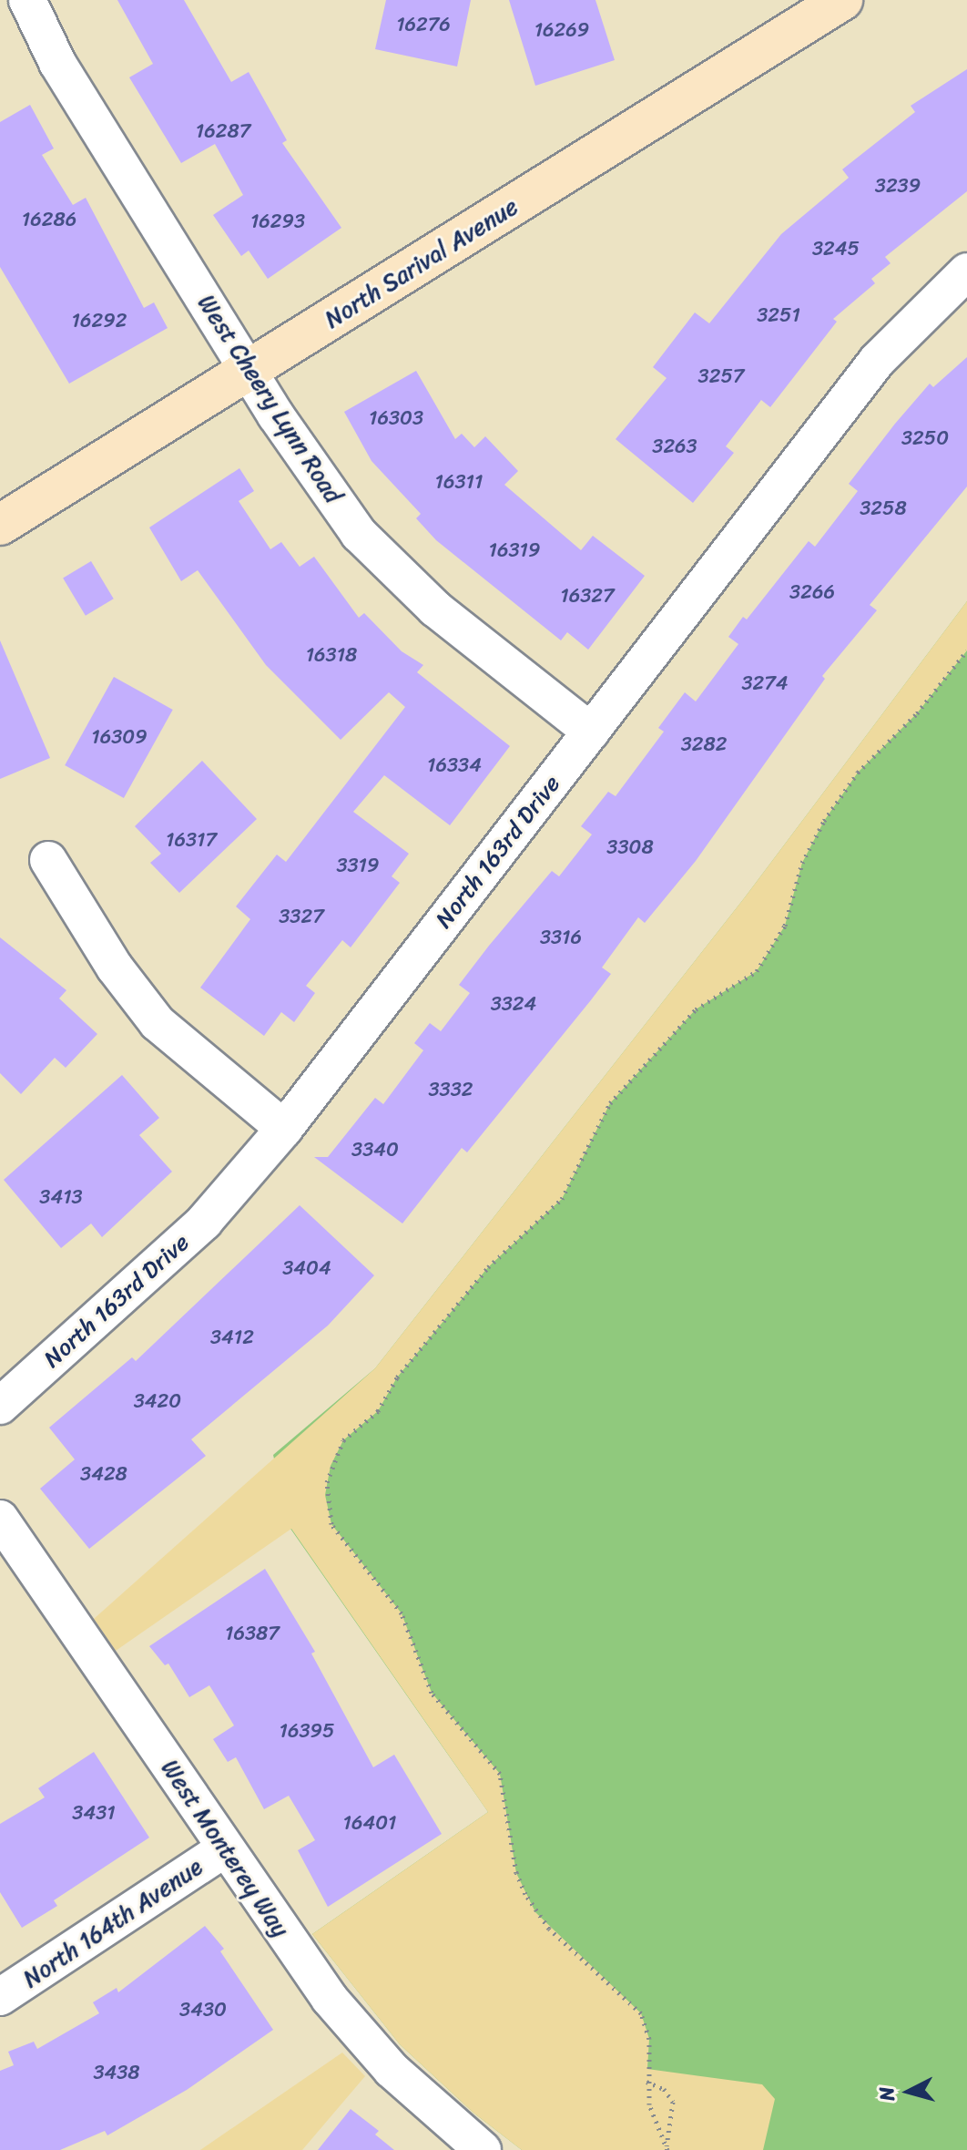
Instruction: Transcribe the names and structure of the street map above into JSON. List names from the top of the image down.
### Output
{
  "streets": {
    "street": [
      "North Sarival Avenue",
      "West Cheery Lynn Road",
      "North 163rd Drive",
      "West Monterey Way",
      "North 164th Avenue"
    ]
  },
  "crossings": [
    ["North Sarival Avenue", "West Cheery Lynn Road"],
    ["West Cheery Lynn Road", "North 163rd Drive"],
    ["West Monterey Way", "North 164th Avenue"]
  ],
  "house_numbers": [
    "16276",
    "16269",
    "16287",
    "3239",
    "16286",
    "16293",
    "3245",
    "3251",
    "16292",
    "3257",
    "16303",
    "3250",
    "3263",
    "16311",
    "3258",
    "16319",
    "3266",
    "16327",
    "16318",
    "3274",
    "16309",
    "3282",
    "16334",
    "16317",
    "3308",
    "3319",
    "3327",
    "3316",
    "3324",
    "3332",
    "3340",
    "3413",
    "3404",
    "3412",
    "3420",
    "3428",
    "16387",
    "16395",
    "3431",
    "16401",
    "3430",
    "3438"
  ],
  "north": "left"
}
